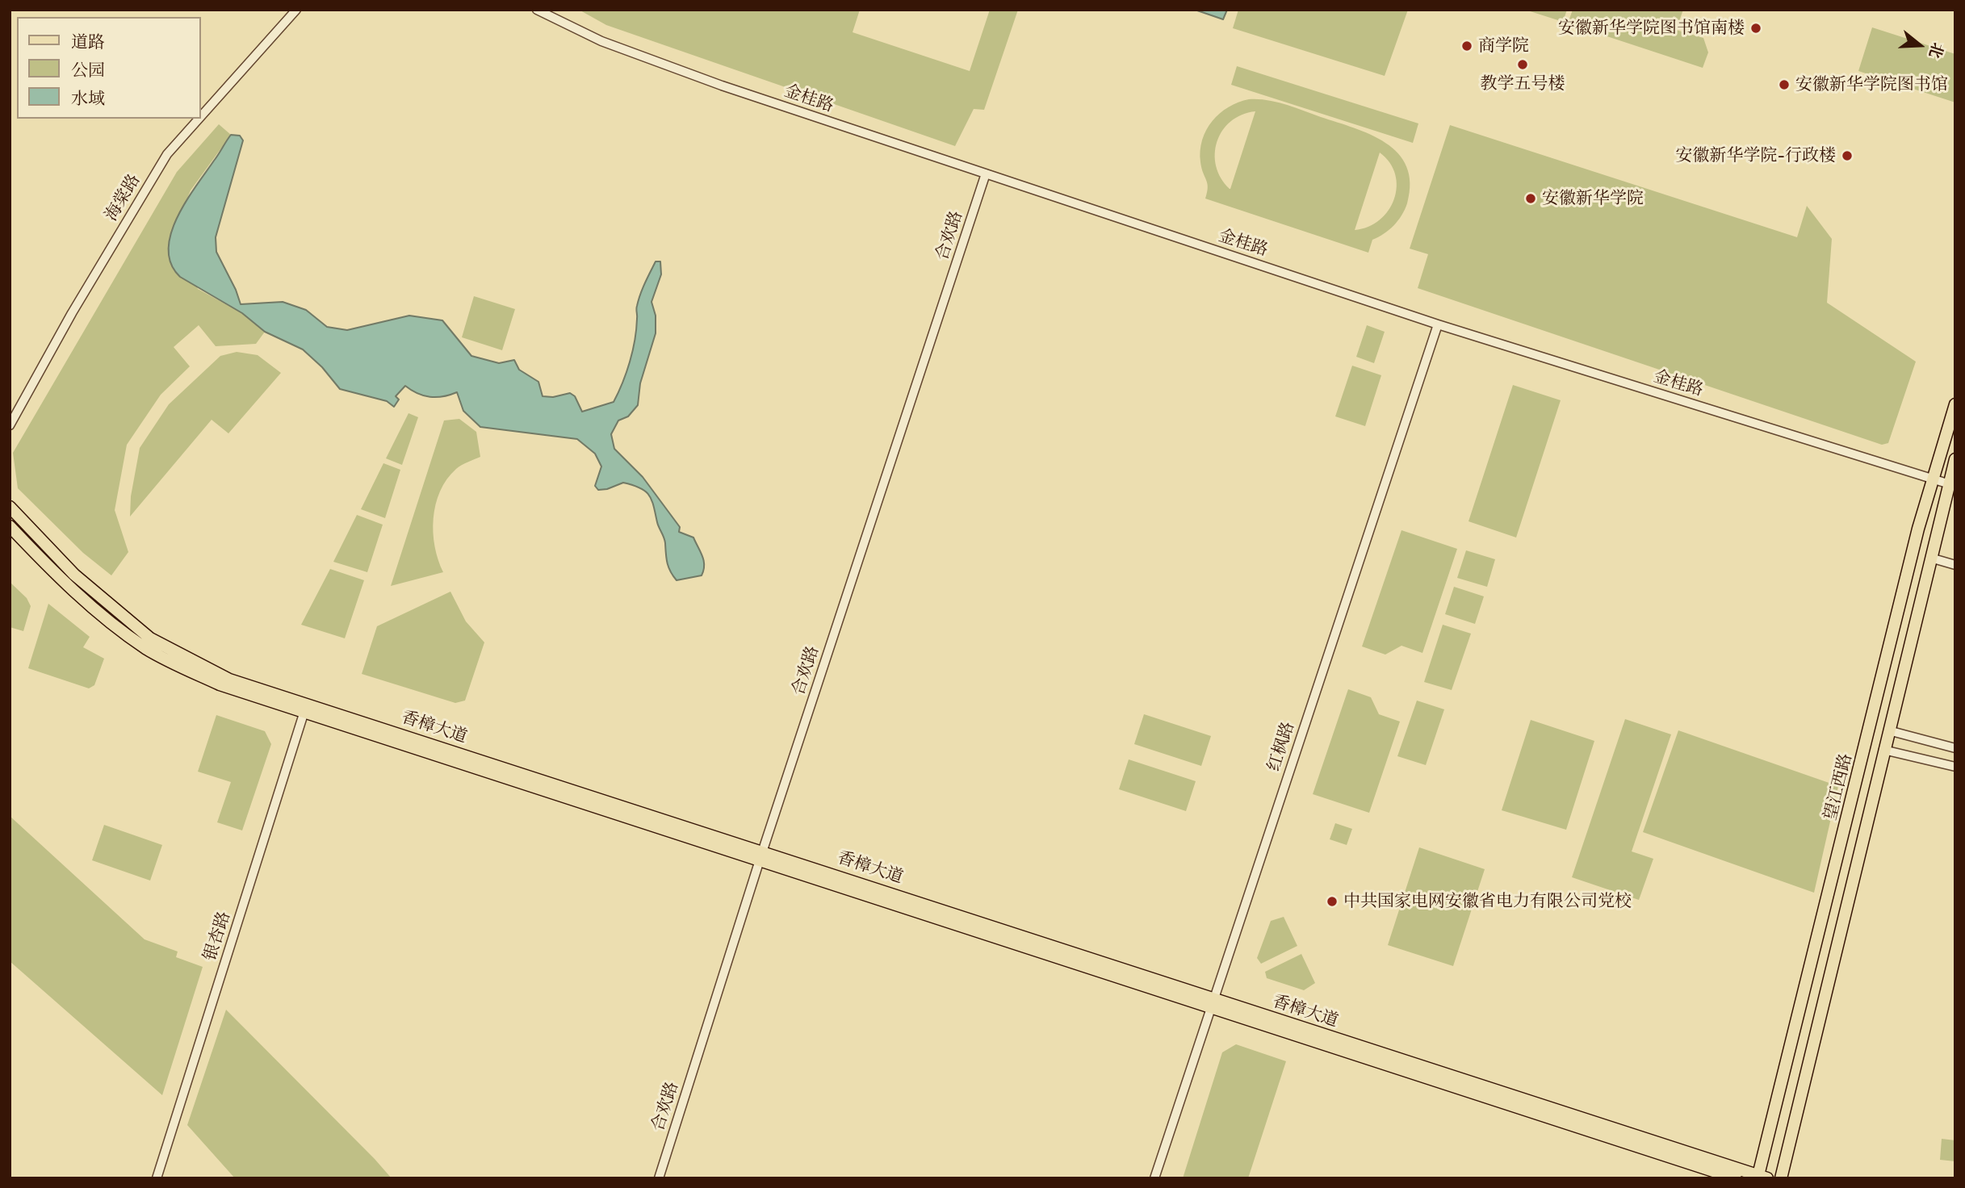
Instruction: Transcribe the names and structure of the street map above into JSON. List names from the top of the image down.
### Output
{
  "streets": {
    "main road": ["香樟大道", "望江西路"],
    "street": [
      "金桂路",
      "海棠路",
      "合欢路",
      "红枫路",
      "银杏路"
    ]
  },
  "crossings": [
    ["金桂路", "合欢路"],
    ["金桂路", "红枫路"],
    ["金桂路", "望江西路"],
    ["合欢路", "香樟大道"],
    ["香樟大道", "红枫路"],
    ["香樟大道", "望江西路"],
    ["香樟大道", "银杏路"]
  ],
  "places": [
    "安徽新华学院图书馆南楼",
    "商学院",
    "教学五号楼",
    "安徽新华学院图书馆",
    "安徽新华学院-行政楼",
    "安徽新华学院",
    "中共国家电网安徽省电力有限公司党校"
  ],
  "legend": ["道路", "公园", "水域"],
  "north": "right"
}
